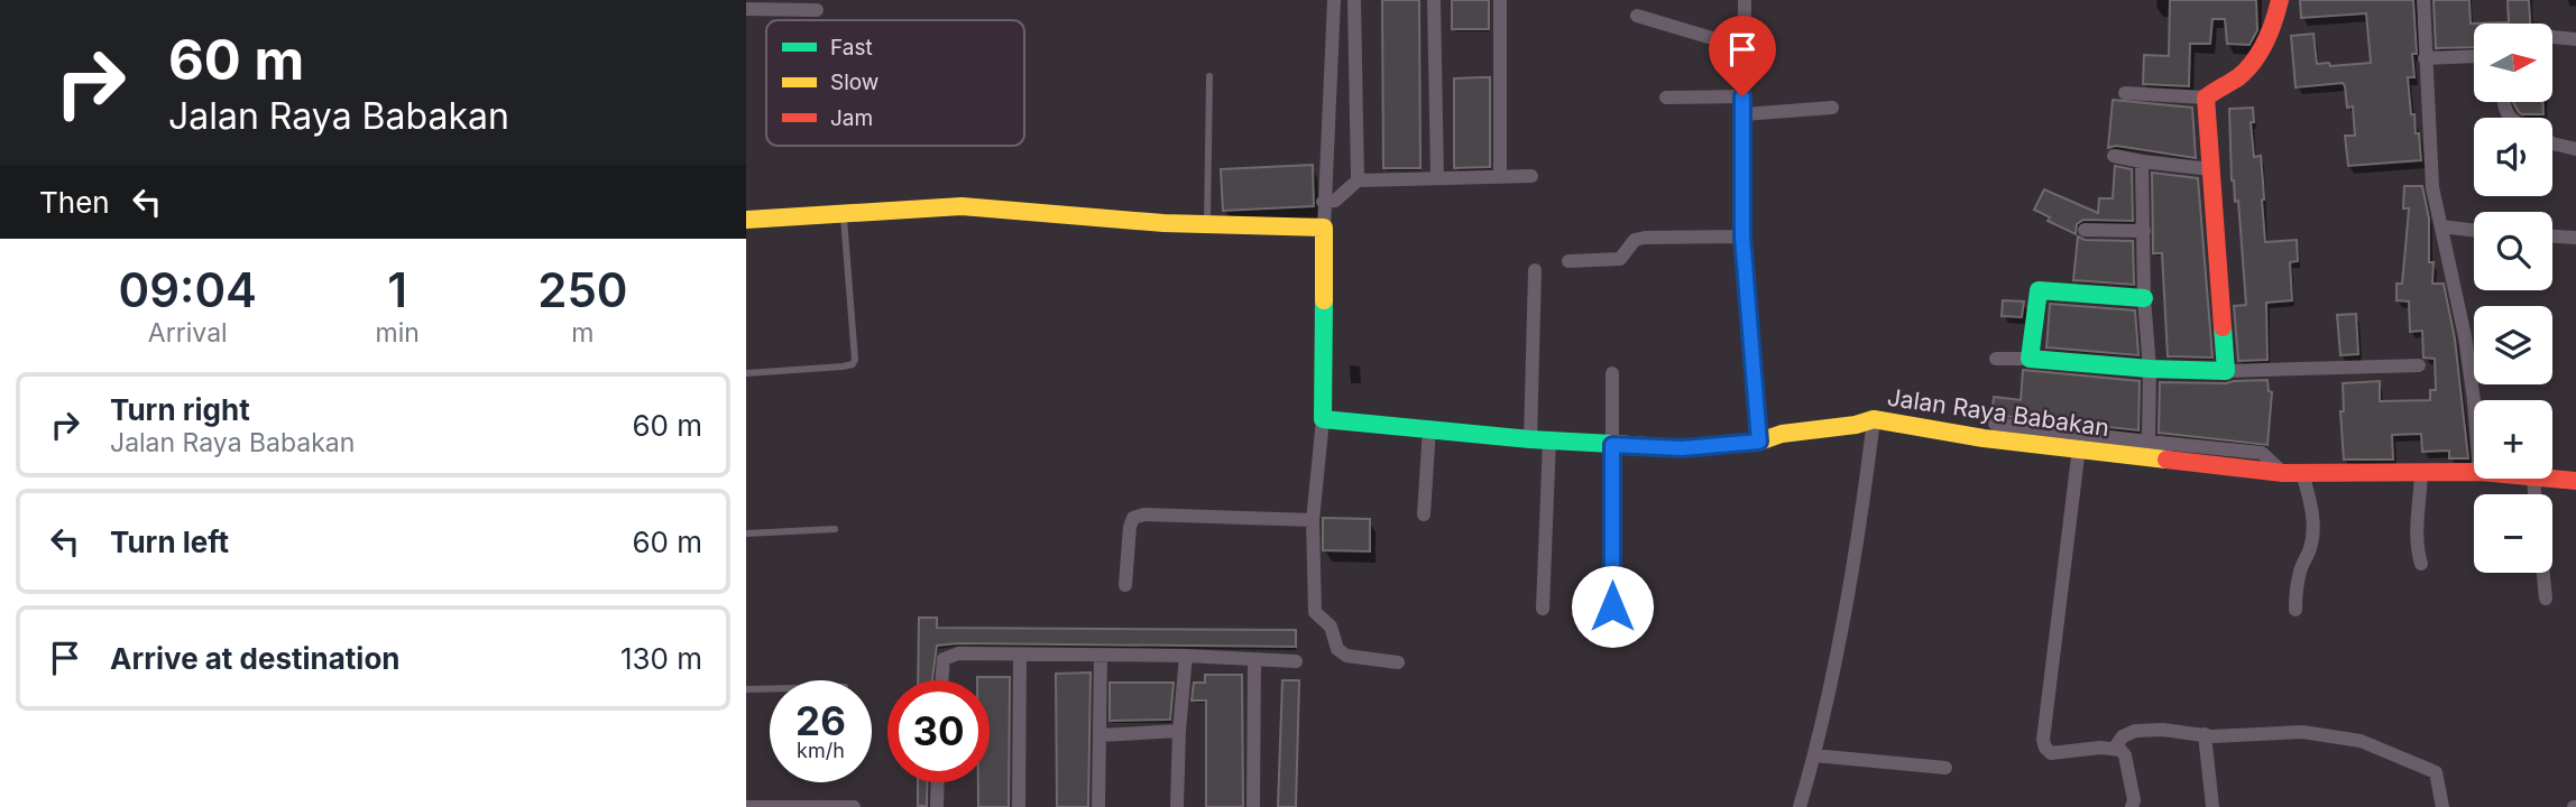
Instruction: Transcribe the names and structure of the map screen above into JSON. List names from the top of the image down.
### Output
{
  "streets": {
    "street": ["Jalan Raya Babakan"]
  },
  "legend": ["Fast", "Slow", "Jam"],
  "north": "right",
  "page": {
    "turn": ["60 m", "Jalan Raya Babakan"],
    "map_buttons": ["+", "−"],
    "then": "Then",
    "eta": [
      "09:04",
      "Arrival",
      "1",
      "min",
      "250",
      "m"
    ],
    "list": [
      {
        "name": "Turn right",
        "note": "Jalan Raya Babakan",
        "value": "60 m"
      },
      {
        "name": "Turn left",
        "value": "60 m"
      },
      {
        "name": "Arrive at destination",
        "value": "130 m"
      }
    ],
    "speed": "26 km/h",
    "limit": "30"
  }
}
